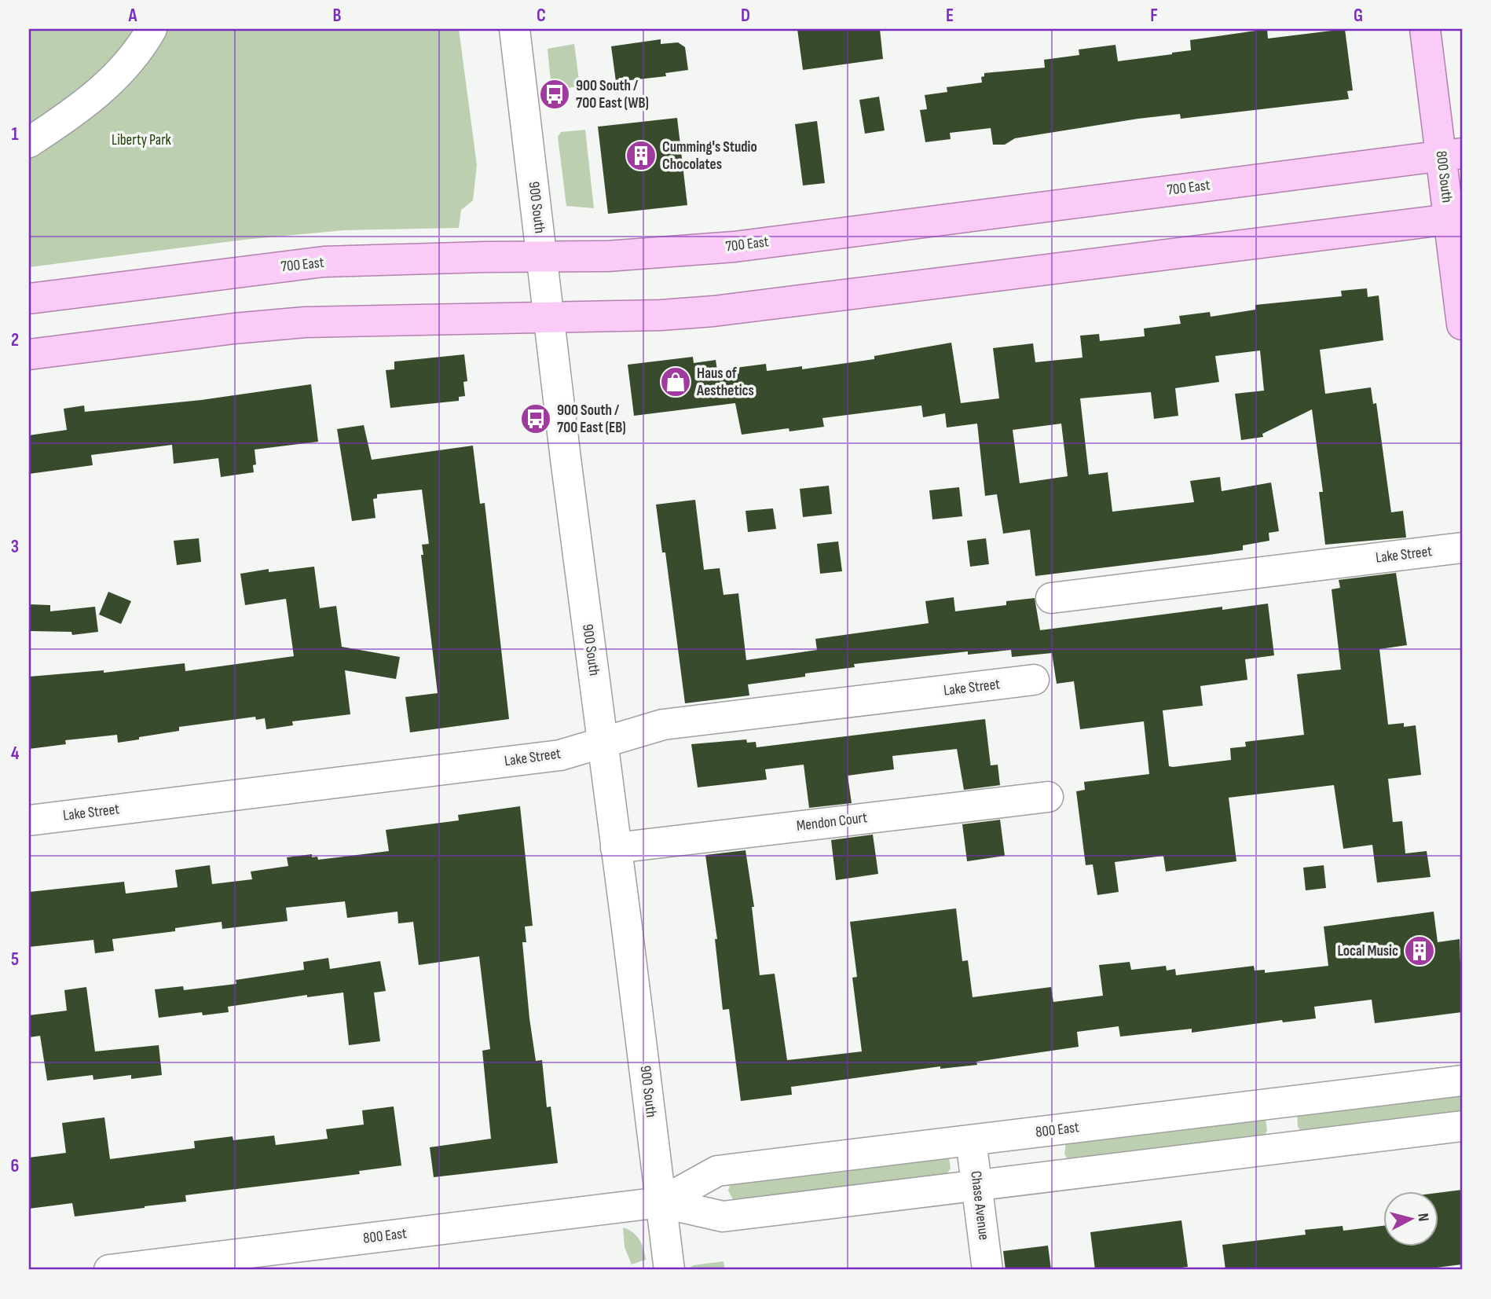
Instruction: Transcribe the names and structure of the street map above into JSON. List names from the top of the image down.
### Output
{
  "streets": {
    "main road": ["800 South", "700 East"],
    "street": [
      "900 South",
      "Lake Street",
      "Mendon Court",
      "800 East",
      "Chase Avenue"
    ]
  },
  "crossings": [
    ["800 South", "700 East"],
    ["700 East", "900 South"],
    ["900 South", "Lake Street"],
    ["900 South", "Mendon Court"],
    ["900 South", "800 East"],
    ["800 East", "Chase Avenue"]
  ],
  "parks": ["Liberty Park"],
  "places": {
    "bus stop": ["900 South / 700 East (WB)", "900 South / 700 East (EB)"],
    "building": ["Cumming's Studio Chocolates", "Local Music"],
    "shop": ["Haus of Aesthetics"]
  },
  "north": "right",
  "grid": {
    "columns": [
      "A",
      "B",
      "C",
      "D",
      "E",
      "F",
      "G"
    ],
    "rows": [
      "1",
      "2",
      "3",
      "4",
      "5",
      "6"
    ]
  }
}
